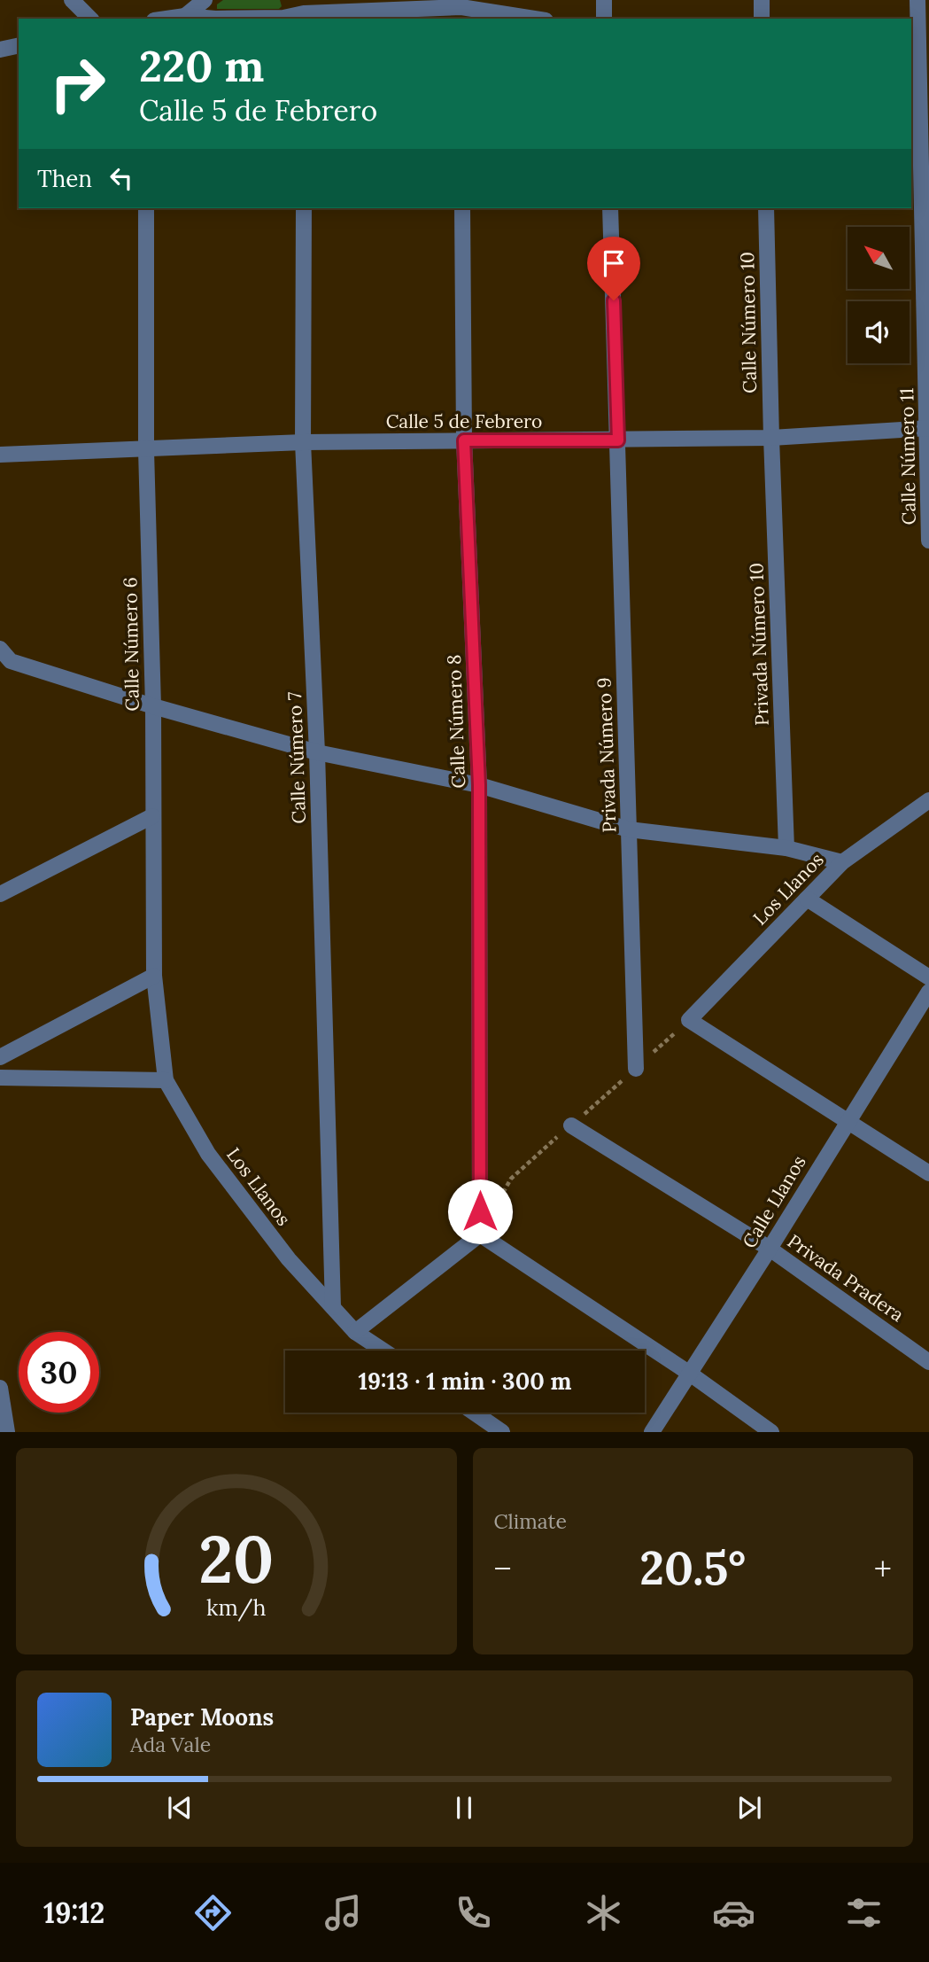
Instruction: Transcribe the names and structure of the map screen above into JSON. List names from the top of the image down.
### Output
{
  "streets": {
    "street": [
      "Calle Número 10",
      "Calle 5 de Febrero",
      "Calle Número 11",
      "Calle Número 6",
      "Privada Número 10",
      "Calle Número 8",
      "Privada Número 9",
      "Calle Número 7",
      "Los Llanos",
      "Calle Llanos",
      "Privada Pradera"
    ]
  },
  "crossings": [
    ["Calle Número 10", "Calle 5 de Febrero"],
    ["Calle Número 10", "Privada Número 10"],
    ["Calle 5 de Febrero", "Calle Número 11"],
    ["Calle 5 de Febrero", "Calle Número 6"],
    ["Calle 5 de Febrero", "Privada Número 10"],
    ["Calle 5 de Febrero", "Calle Número 8"],
    ["Calle 5 de Febrero", "Privada Número 9"],
    ["Calle 5 de Febrero", "Calle Número 7"],
    ["Calle Número 6", "Los Llanos"],
    ["Calle Número 7", "Los Llanos"],
    ["Los Llanos", "Calle Llanos"],
    ["Calle Llanos", "Privada Pradera"]
  ],
  "north": "top left",
  "page": {
    "turn": ["220 m", "Calle 5 de Febrero"],
    "then": "Then",
    "limit": "30",
    "trip": "19:13 · 1 min · 300 m",
    "tile": "Climate",
    "heat": ["−", "20.5°", "+"],
    "song": ["Paper Moons", "Ada Vale"],
    "tabs": "19:12",
    "gauge": ["20", "km/h"]
  }
}
